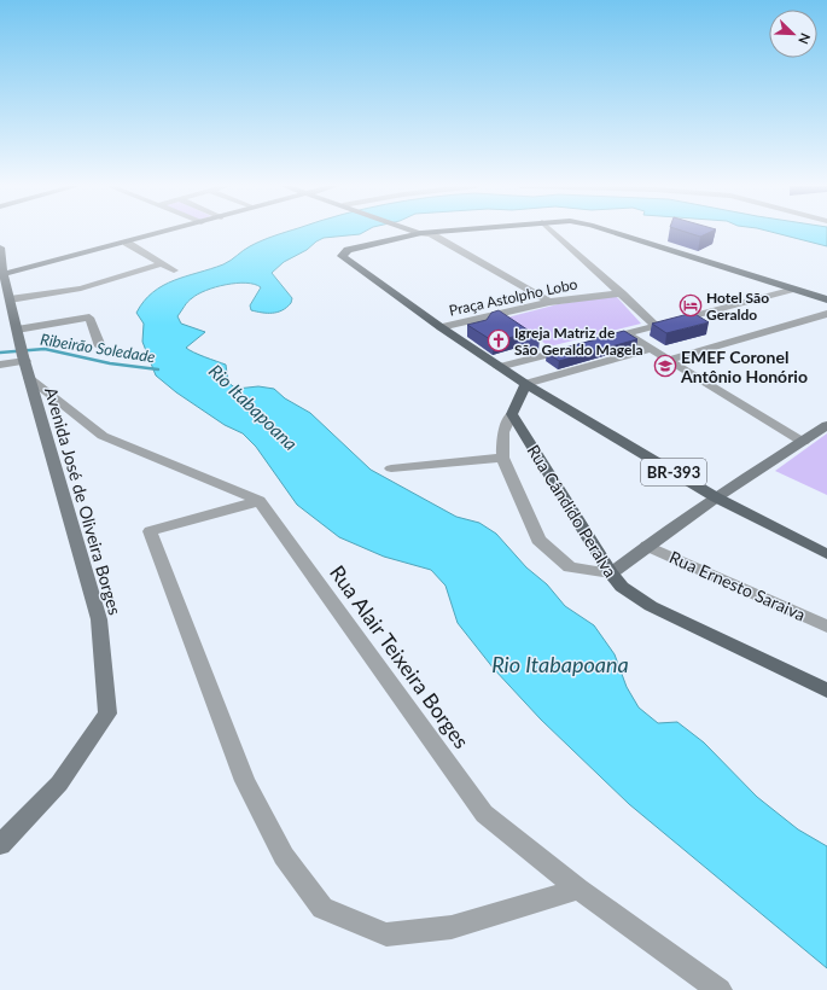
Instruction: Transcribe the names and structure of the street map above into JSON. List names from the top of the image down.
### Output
{
  "streets": {
    "main road": ["BR-393", "Avenida José de Oliveira Borges", "Rua Cândido Peralva"],
    "street": ["Praça Astolpho Lobo", "Rua Ernesto Saraiva", "Rua Alair Teixeira Borges"]
  },
  "crossings": [
    ["Praça Astolpho Lobo", "BR-393"]
  ],
  "water": ["Ribeirão Soledade", "Rio Itabapoana"],
  "places": {
    "hotel": ["Hotel São Geraldo"],
    "church": ["Igreja Matriz de São Geraldo Magela"],
    "school or university": ["EMEF Coronel Antônio Honório"]
  },
  "north": "bottom right"
}
